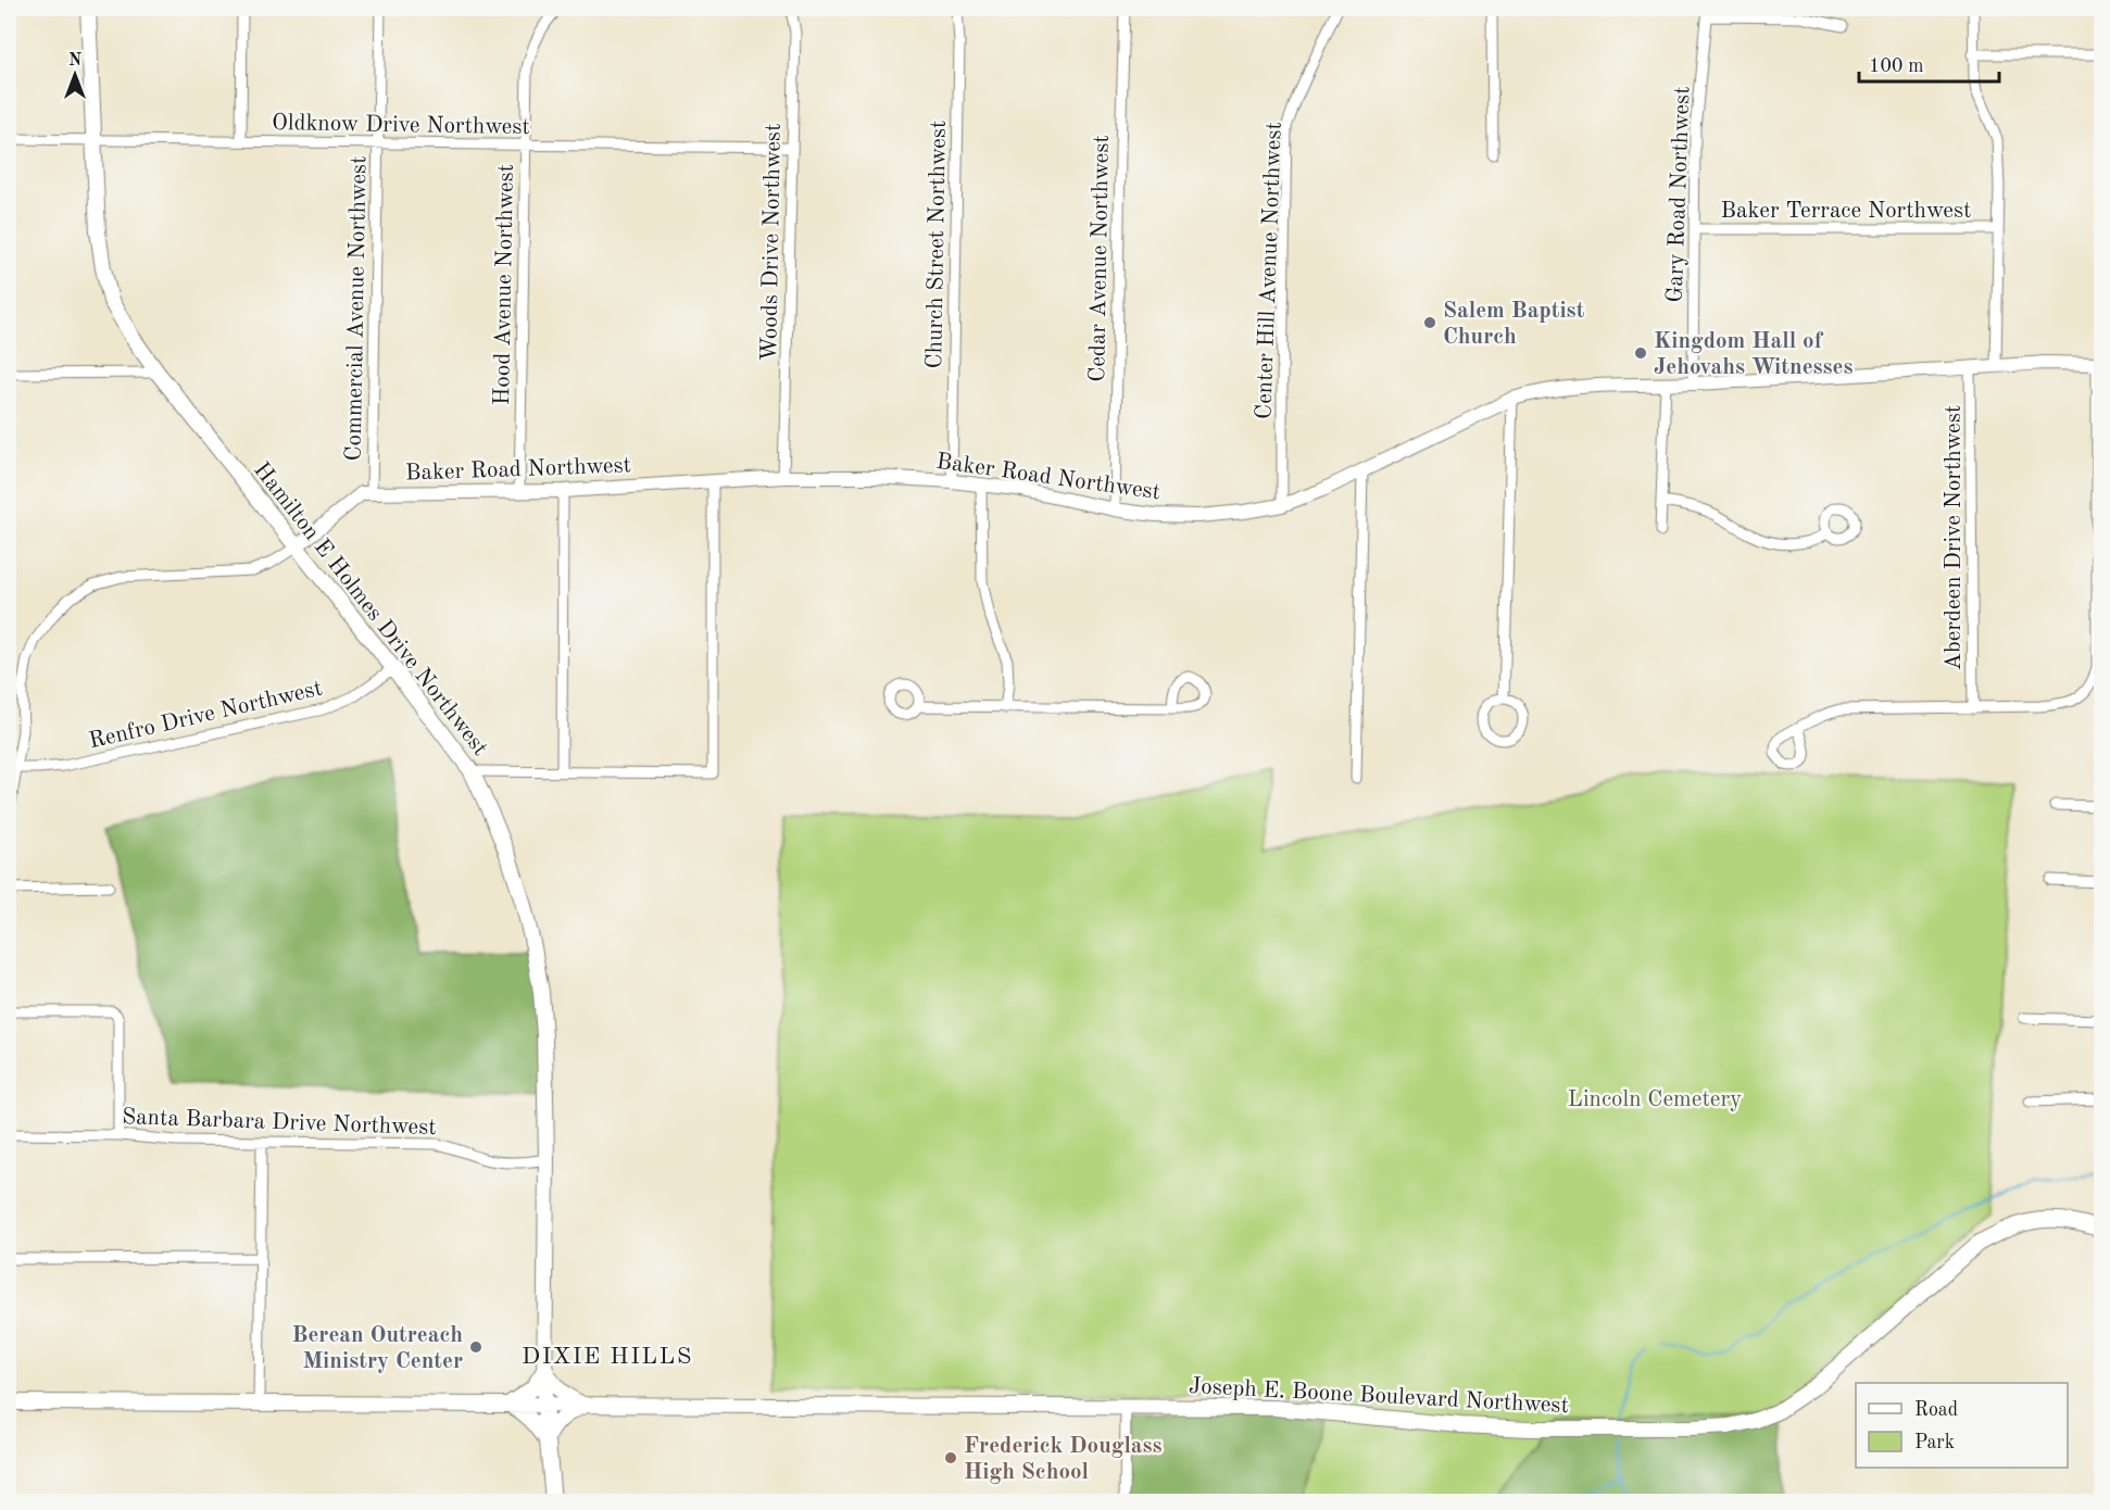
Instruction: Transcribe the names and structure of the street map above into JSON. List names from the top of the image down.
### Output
{
  "streets": {
    "main road": ["Hamilton E Holmes Drive Northwest", "Joseph E. Boone Boulevard Northwest"],
    "street": [
      "Oldknow Drive Northwest",
      "Gary Road Northwest",
      "Baker Terrace Northwest",
      "Woods Drive Northwest",
      "Church Street Northwest",
      "Cedar Avenue Northwest",
      "Center Hill Avenue Northwest",
      "Hood Avenue Northwest",
      "Commercial Avenue Northwest",
      "Baker Road Northwest",
      "Aberdeen Drive Northwest",
      "Renfro Drive Northwest",
      "Santa Barbara Drive Northwest"
    ]
  },
  "crossings": [
    ["Oldknow Drive Northwest", "Woods Drive Northwest"],
    ["Oldknow Drive Northwest", "Hood Avenue Northwest"],
    ["Oldknow Drive Northwest", "Commercial Avenue Northwest"],
    ["Oldknow Drive Northwest", "Hamilton E Holmes Drive Northwest"],
    ["Gary Road Northwest", "Baker Terrace Northwest"],
    ["Gary Road Northwest", "Baker Road Northwest"],
    ["Woods Drive Northwest", "Baker Road Northwest"],
    ["Church Street Northwest", "Baker Road Northwest"],
    ["Cedar Avenue Northwest", "Baker Road Northwest"],
    ["Center Hill Avenue Northwest", "Baker Road Northwest"],
    ["Hood Avenue Northwest", "Baker Road Northwest"],
    ["Commercial Avenue Northwest", "Baker Road Northwest"],
    ["Baker Road Northwest", "Aberdeen Drive Northwest"],
    ["Baker Road Northwest", "Hamilton E Holmes Drive Northwest"],
    ["Baker Road Northwest", "Renfro Drive Northwest"],
    ["Hamilton E Holmes Drive Northwest", "Renfro Drive Northwest"],
    ["Hamilton E Holmes Drive Northwest", "Santa Barbara Drive Northwest"],
    ["Hamilton E Holmes Drive Northwest", "Joseph E. Boone Boulevard Northwest"]
  ],
  "districts": ["DIXIE HILLS"],
  "parks": ["Lincoln Cemetery"],
  "places": [
    "Salem Baptist Church",
    "Kingdom Hall of Jehovahs Witnesses",
    "Berean Outreach Ministry Center",
    "Frederick Douglass High School"
  ],
  "legend": ["Road", "Park"],
  "scale_bar": "100 m",
  "north": "top"
}
